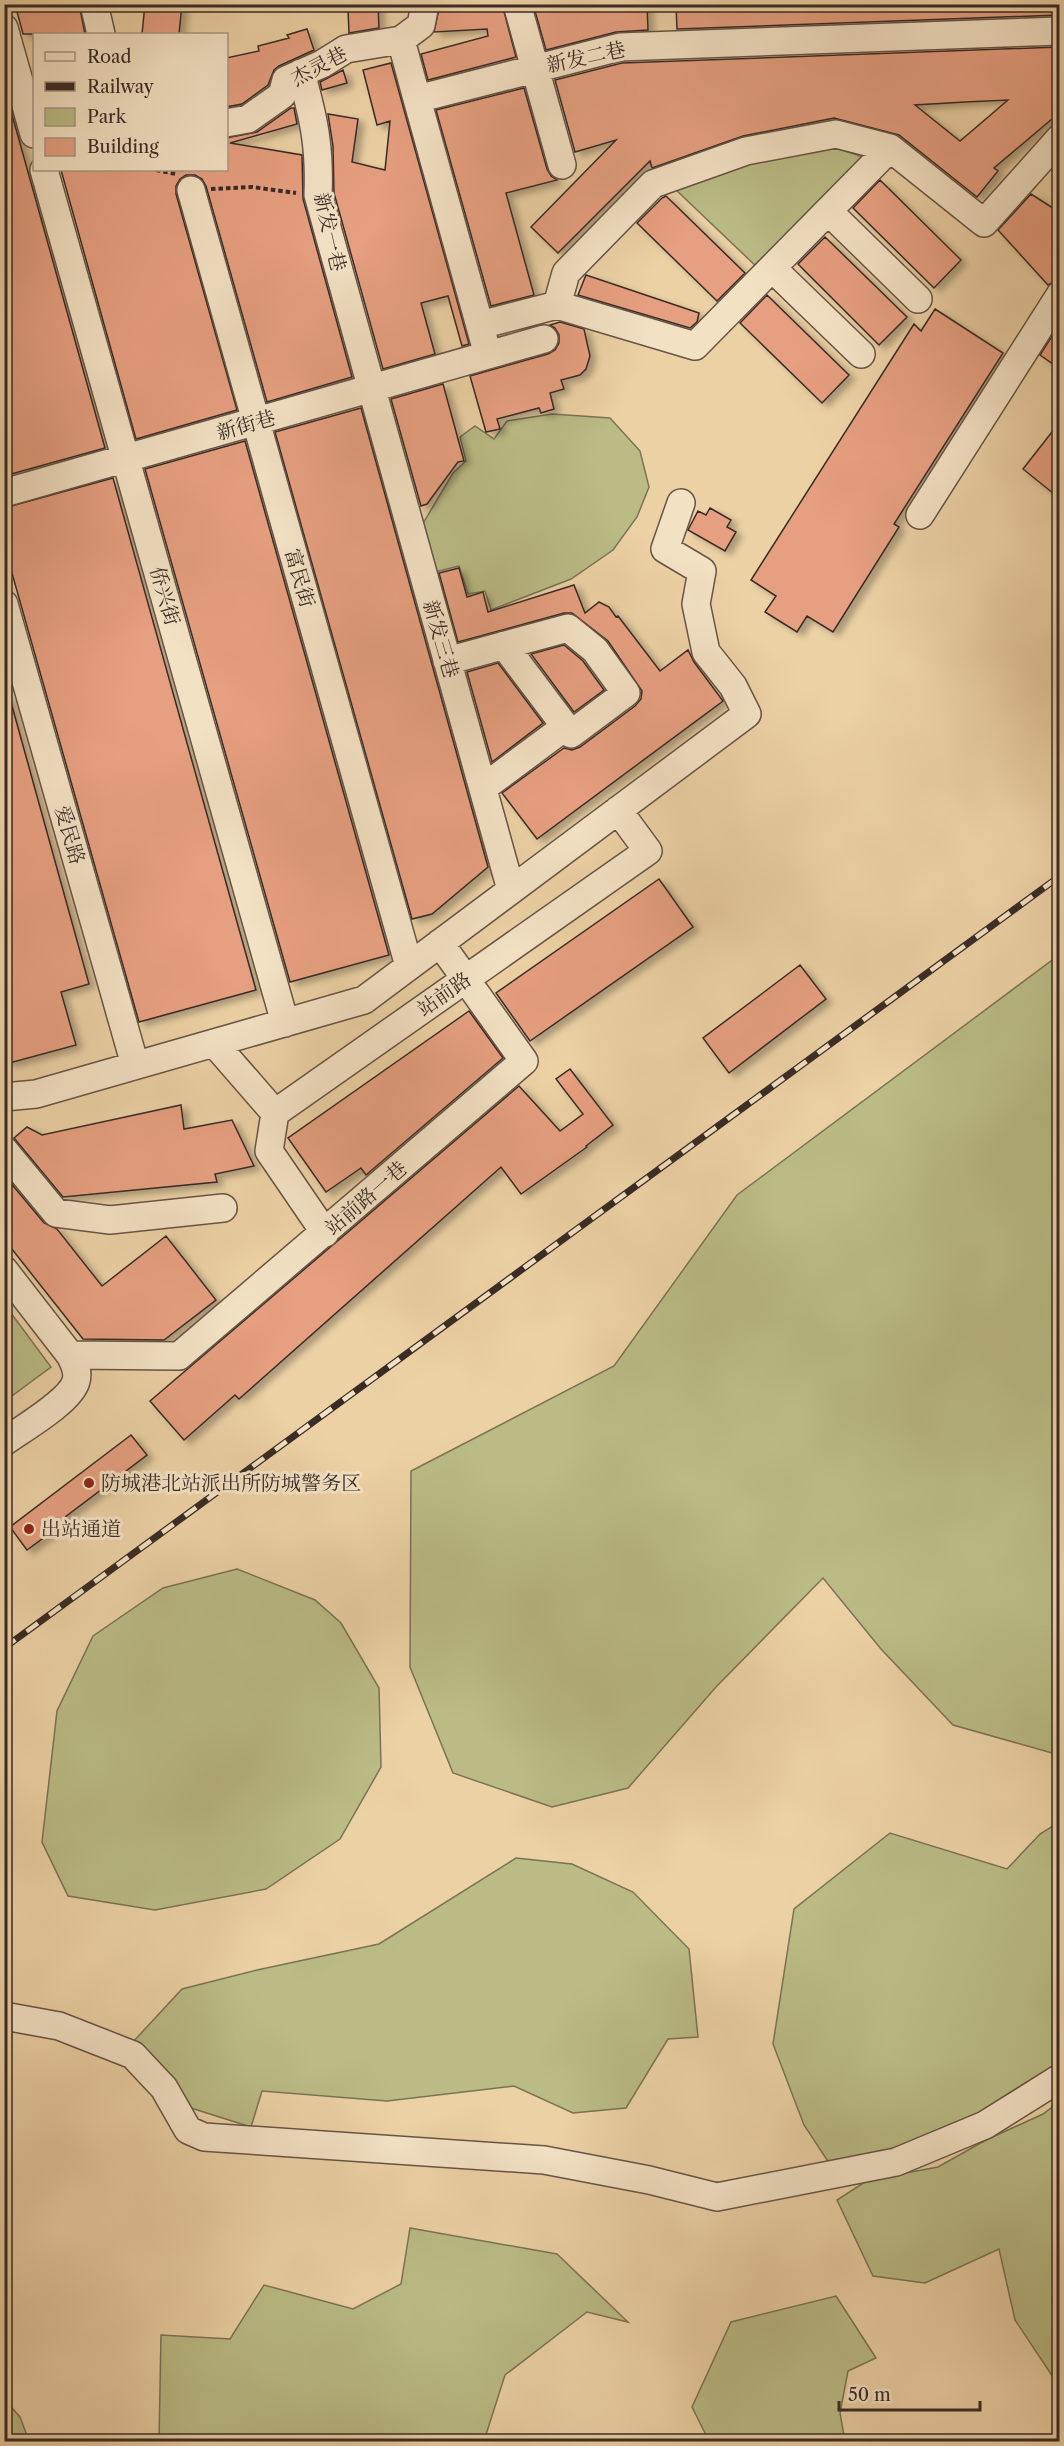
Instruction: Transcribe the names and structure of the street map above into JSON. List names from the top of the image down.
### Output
{
  "streets": {
    "street": [
      "新发二巷",
      "杰灵巷",
      "新发一巷",
      "新街巷",
      "富民街",
      "侨兴街",
      "新发三巷",
      "爱民路",
      "站前路",
      "站前路一巷"
    ]
  },
  "crossings": [
    ["杰灵巷", "新发一巷"],
    ["新发一巷", "新街巷"],
    ["新发一巷", "新发三巷"],
    ["新街巷", "富民街"],
    ["新街巷", "侨兴街"],
    ["新街巷", "新发三巷"],
    ["站前路", "站前路一巷"]
  ],
  "places": ["防城港北站派出所防城警务区", "出站通道"],
  "legend": [
    "Road",
    "Railway",
    "Park",
    "Building"
  ],
  "scale_bar": "50 m"
}
